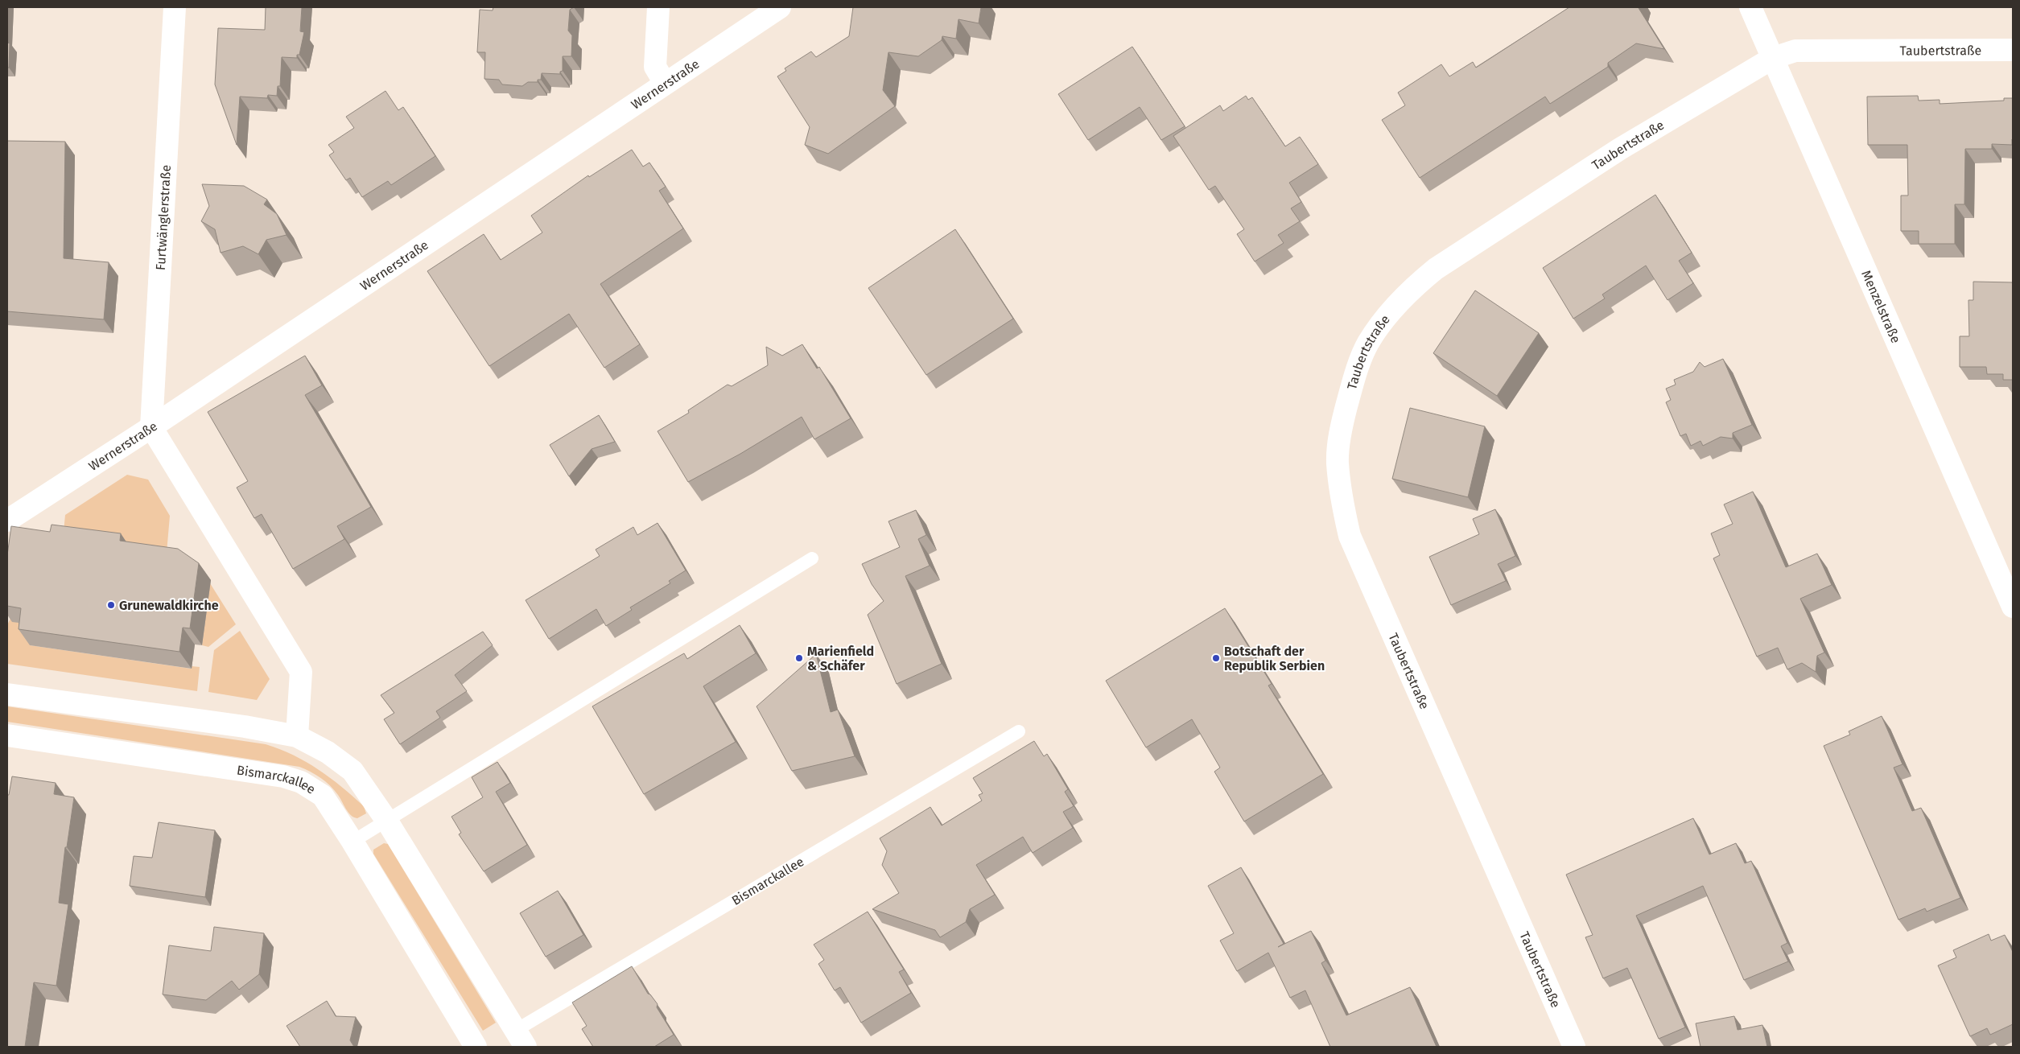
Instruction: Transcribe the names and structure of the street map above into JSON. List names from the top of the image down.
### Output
{
  "streets": {
    "street": [
      "Taubertstraße",
      "Wernerstraße",
      "Furtwänglerstraße",
      "Menzelstraße",
      "Bismarckallee"
    ]
  },
  "crossings": [
    ["Taubertstraße", "Menzelstraße"],
    ["Wernerstraße", "Furtwänglerstraße"]
  ],
  "places": ["Grunewaldkirche", "Marienfield & Schäfer", "Botschaft der Republik Serbien"]
}
